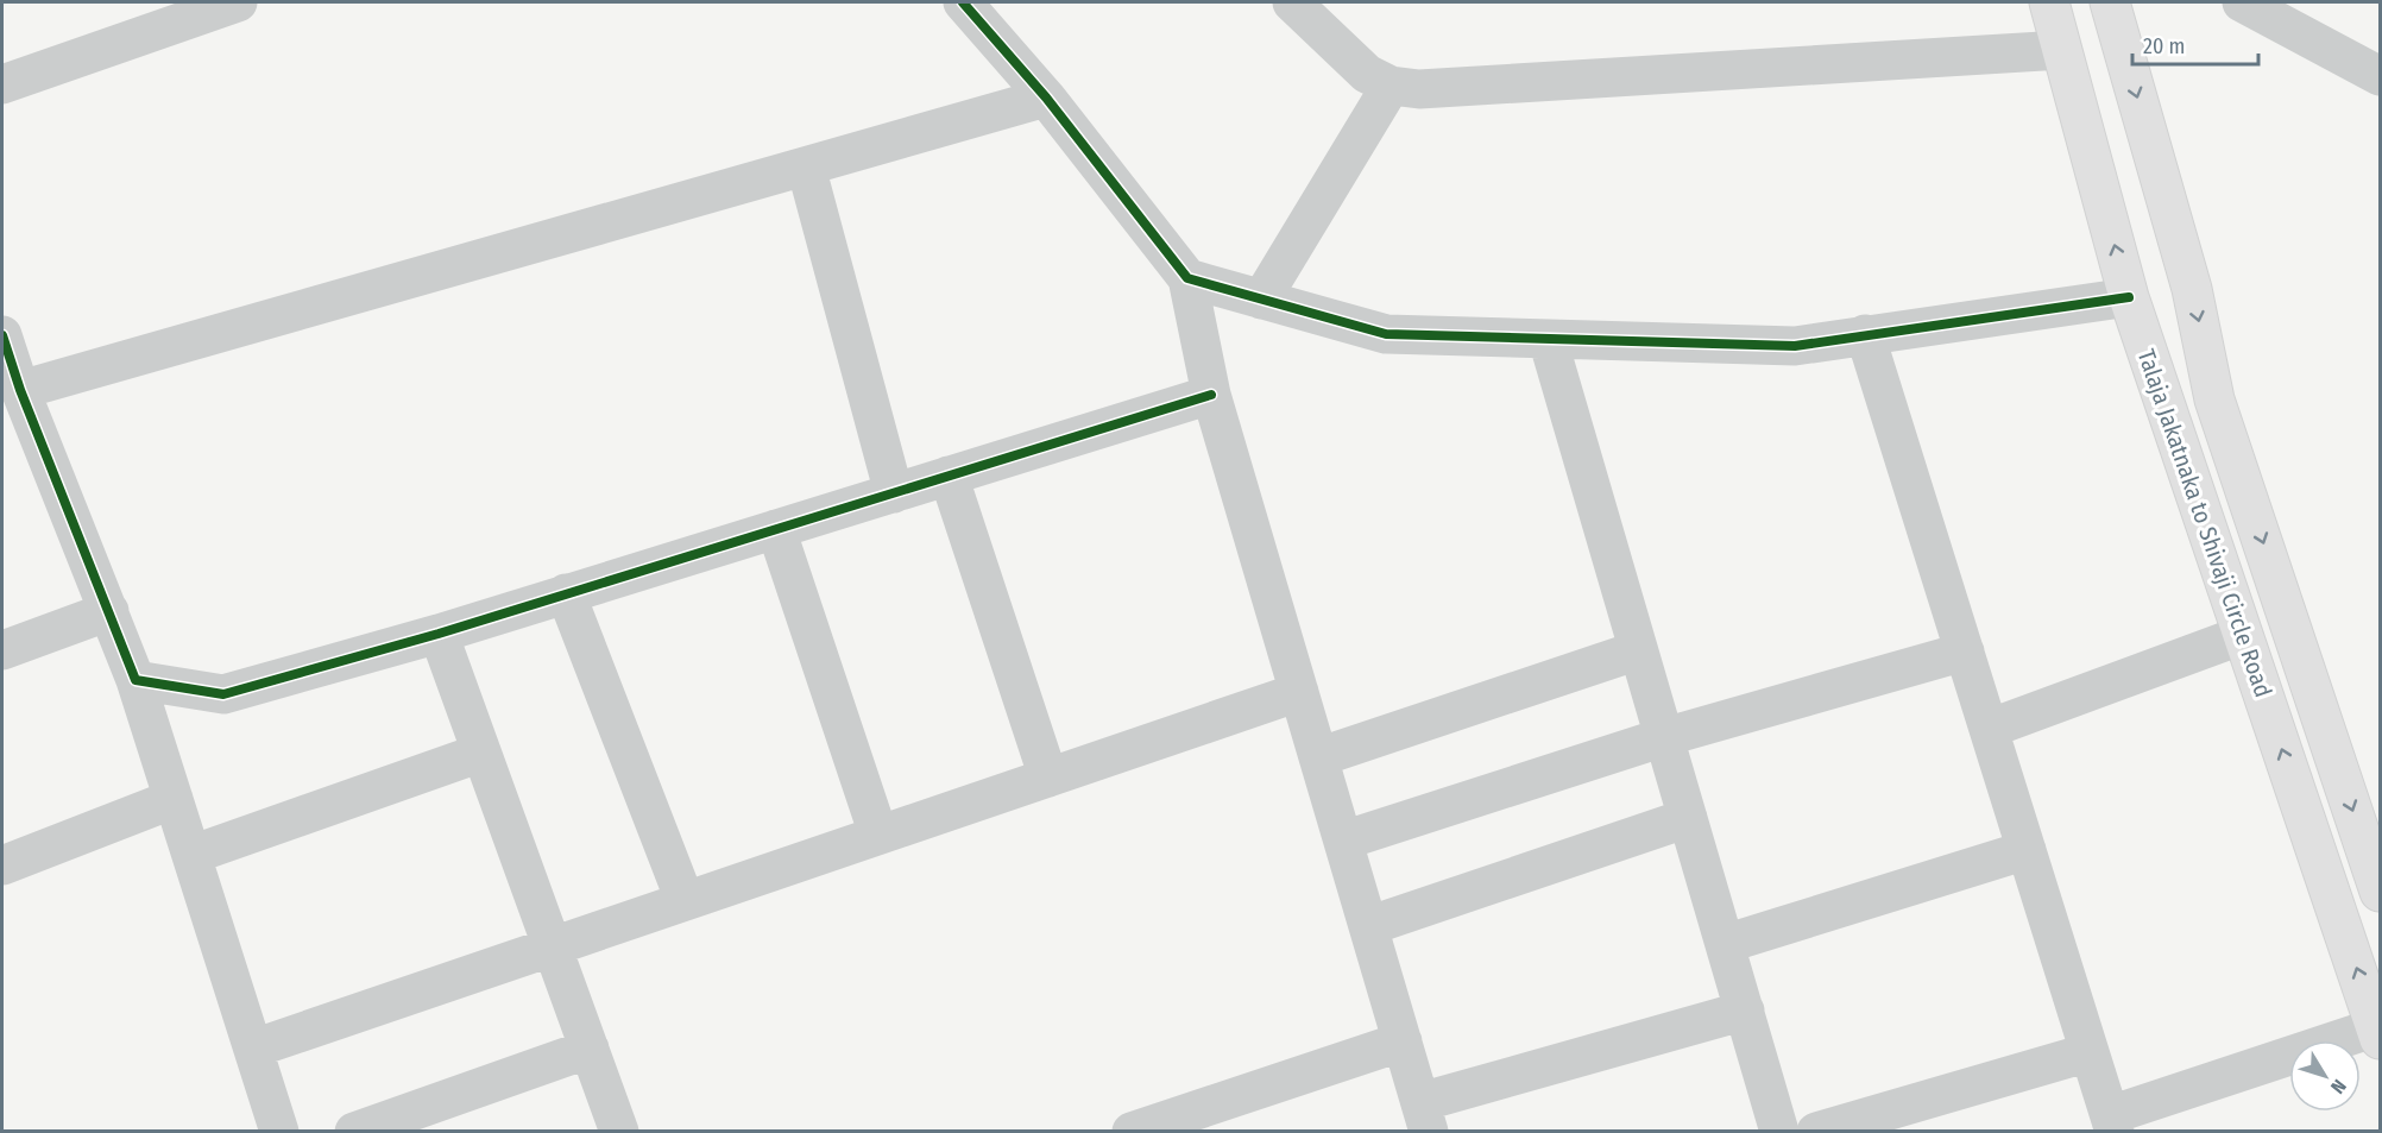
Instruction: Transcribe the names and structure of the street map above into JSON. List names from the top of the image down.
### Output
{
  "streets": {
    "highway": ["Talaja Jakatnaka to Shivaji Circle Road"]
  },
  "scale_bar": "20 m",
  "north": "bottom right"
}
